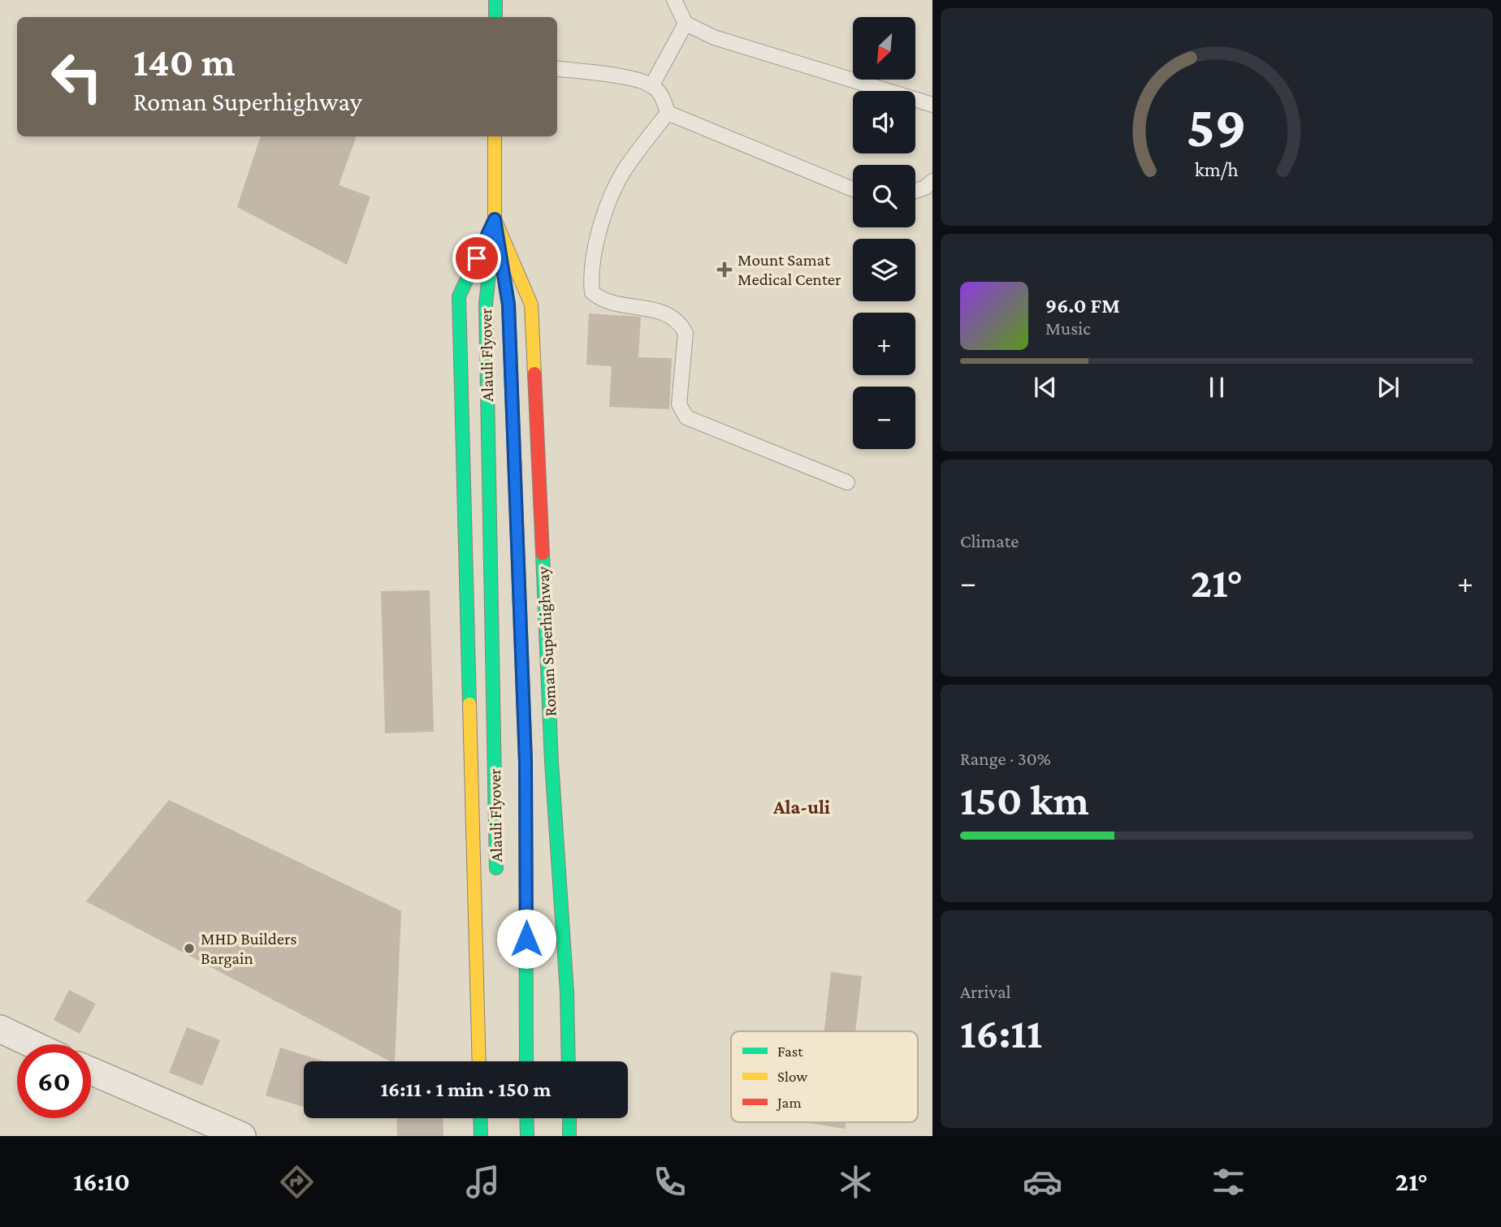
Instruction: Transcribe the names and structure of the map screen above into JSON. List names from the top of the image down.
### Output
{
  "streets": {
    "main road": ["Alauli Flyover", "Roman Superhighway"]
  },
  "crossings": [
    ["Alauli Flyover", "Roman Superhighway"]
  ],
  "districts": ["Ala-uli"],
  "places": {
    "health": ["Mount Samat Medical Center"],
    "other": ["MHD Builders Bargain"]
  },
  "legend": ["Fast", "Slow", "Jam"],
  "north": "bottom left",
  "page": {
    "map_buttons": ["+", "−"],
    "turn": ["140 m", "Roman Superhighway"],
    "song": ["96.0 FM", "Music"],
    "tile": [
      "Climate",
      ["Range · 30%", "150 km"],
      ["Arrival", "16:11"]
    ],
    "heat": ["−", "21°", "+"],
    "limit": "60",
    "trip": "16:11 · 1 min · 150 m",
    "tabs": ["16:10", "21°"],
    "gauge": ["59", "km/h"]
  }
}
